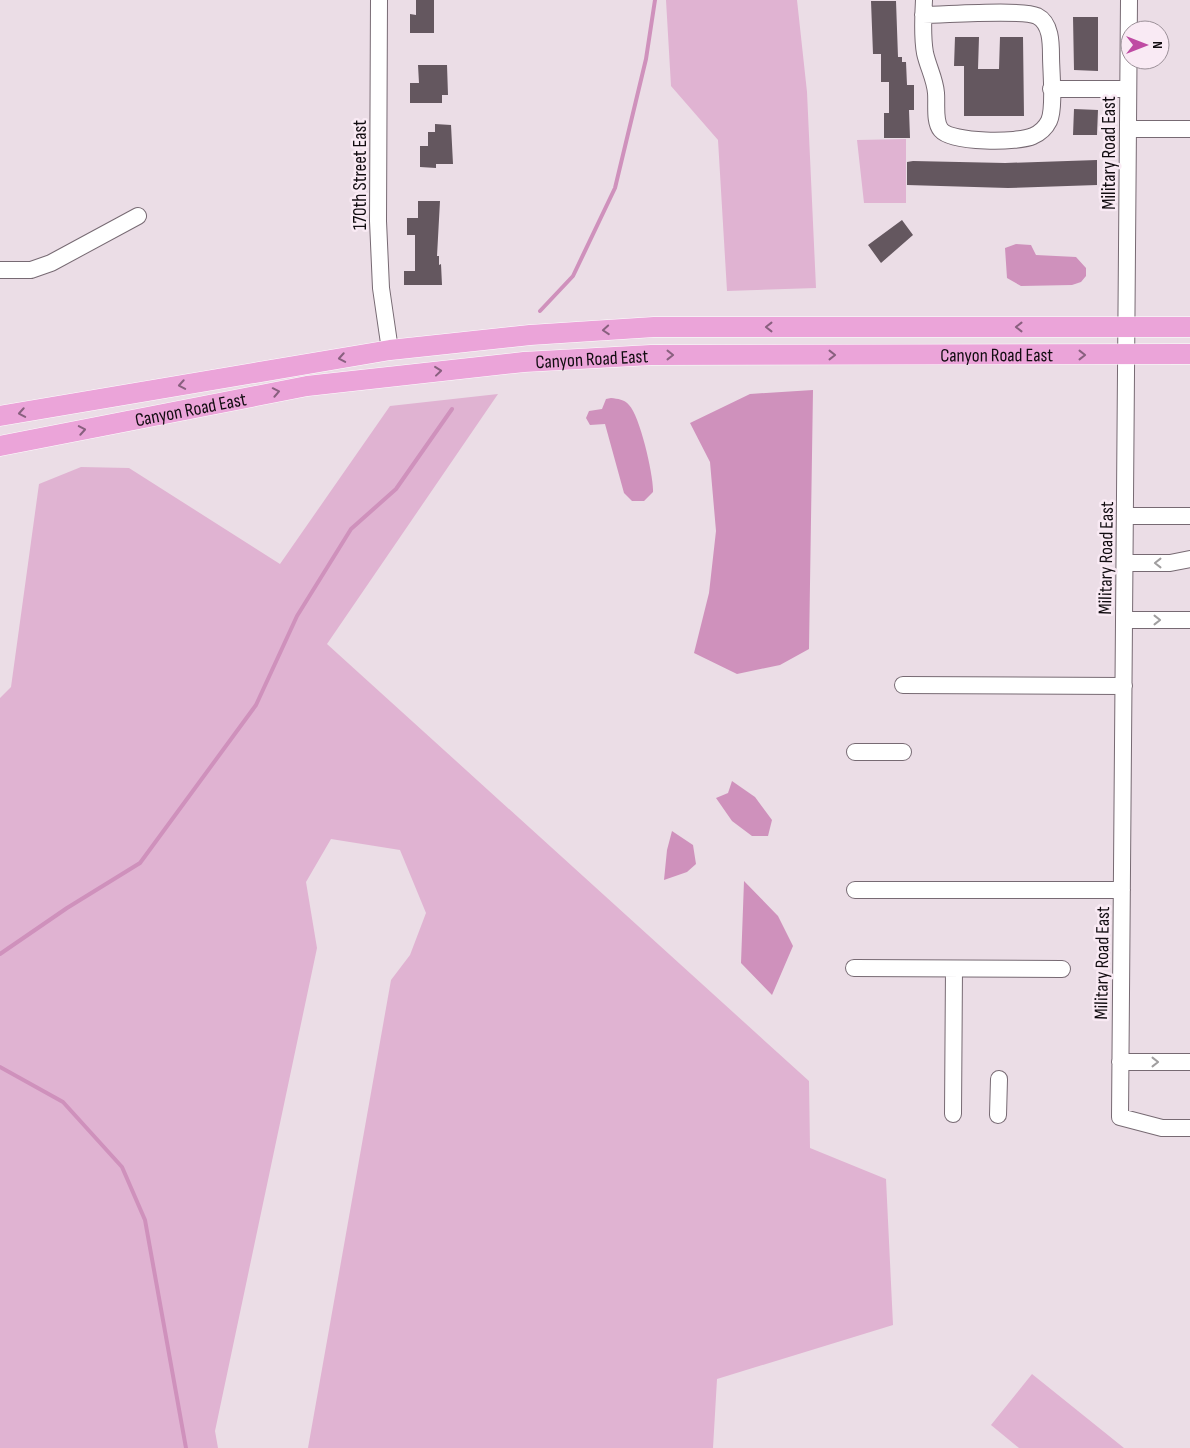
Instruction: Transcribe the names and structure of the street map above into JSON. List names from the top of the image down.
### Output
{
  "streets": {
    "main road": ["Canyon Road East"],
    "street": ["Military Road East", "170th Street East"]
  },
  "crossings": [
    ["Military Road East", "Canyon Road East"],
    ["170th Street East", "Canyon Road East"]
  ],
  "north": "right"
}
